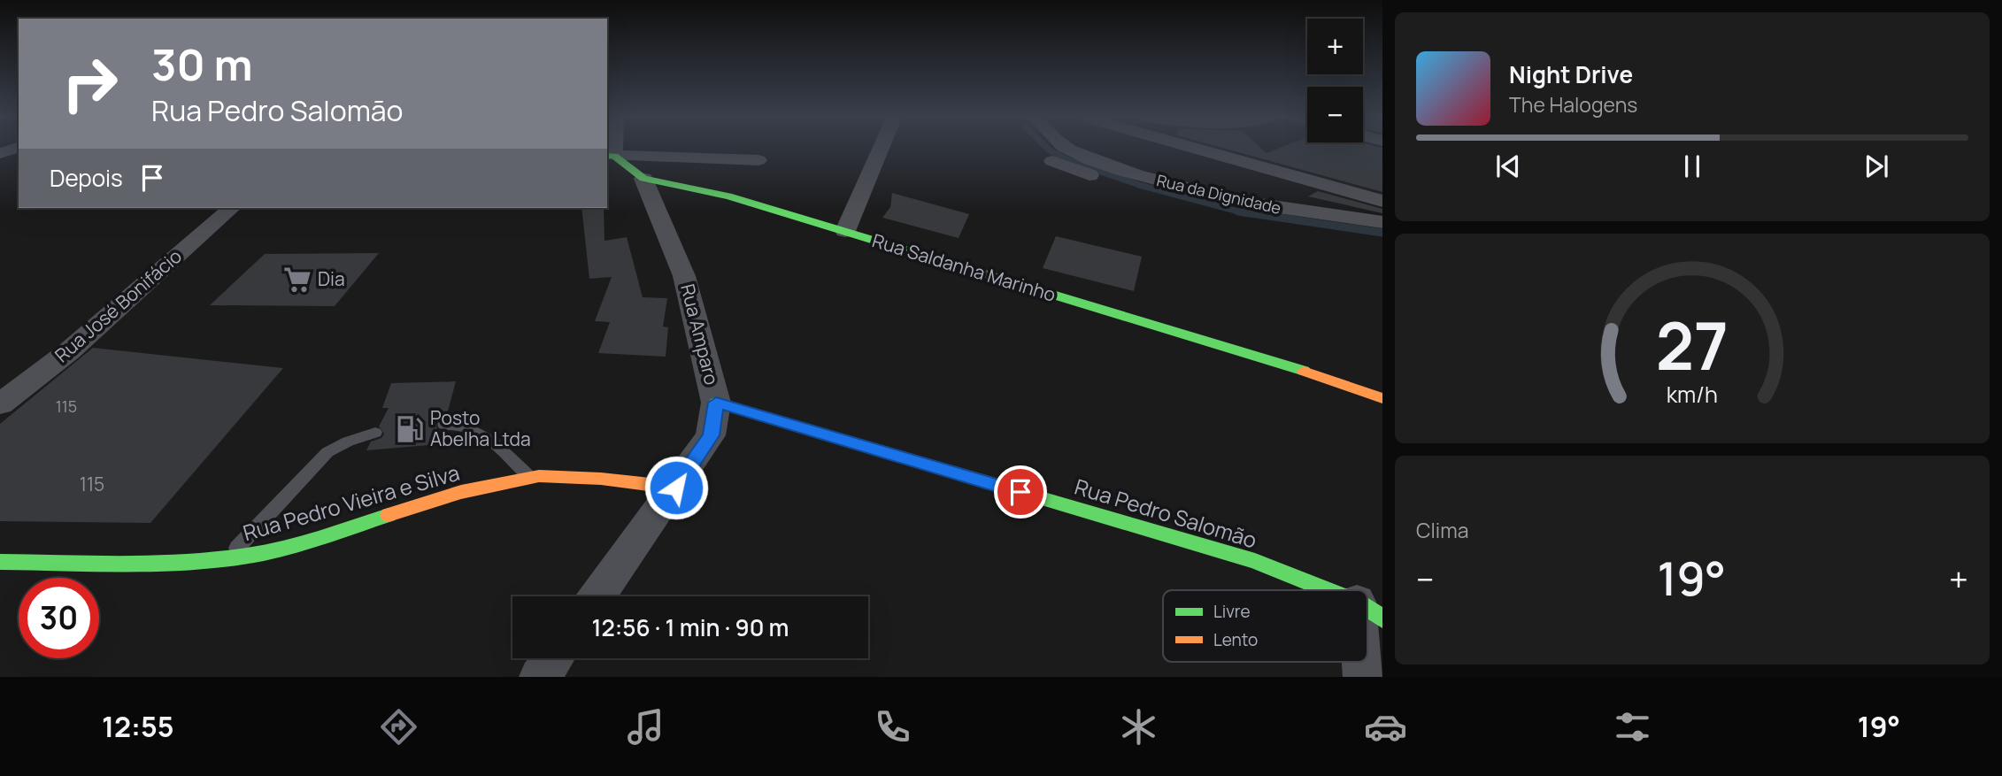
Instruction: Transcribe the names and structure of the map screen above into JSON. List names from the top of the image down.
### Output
{
  "streets": {
    "street": [
      "Rua da Dignidade",
      "Rua Saldanha Marinho",
      "Rua José Bonifácio",
      "Rua Amparo",
      "Rua Pedro Vieira e Silva",
      "Rua Pedro Salomão"
    ]
  },
  "crossings": [
    ["Rua Saldanha Marinho", "Rua Amparo"],
    ["Rua Amparo", "Rua Pedro Vieira e Silva"],
    ["Rua Amparo", "Rua Pedro Salomão"]
  ],
  "places": {
    "supermarket": ["Dia"],
    "fuel station": ["Posto Abelha Ltda"]
  },
  "house_numbers": ["115", "115"],
  "legend": ["Livre", "Lento"],
  "page": {
    "map_buttons": ["+", "−"],
    "turn": ["30 m", "Rua Pedro Salomão"],
    "song": ["Night Drive", "The Halogens"],
    "then": "Depois",
    "tile": "Clima",
    "heat": ["−", "19°", "+"],
    "limit": "30",
    "trip": "12:56 · 1 min · 90 m",
    "tabs": ["12:55", "19°"],
    "gauge": ["27", "km/h"]
  }
}
